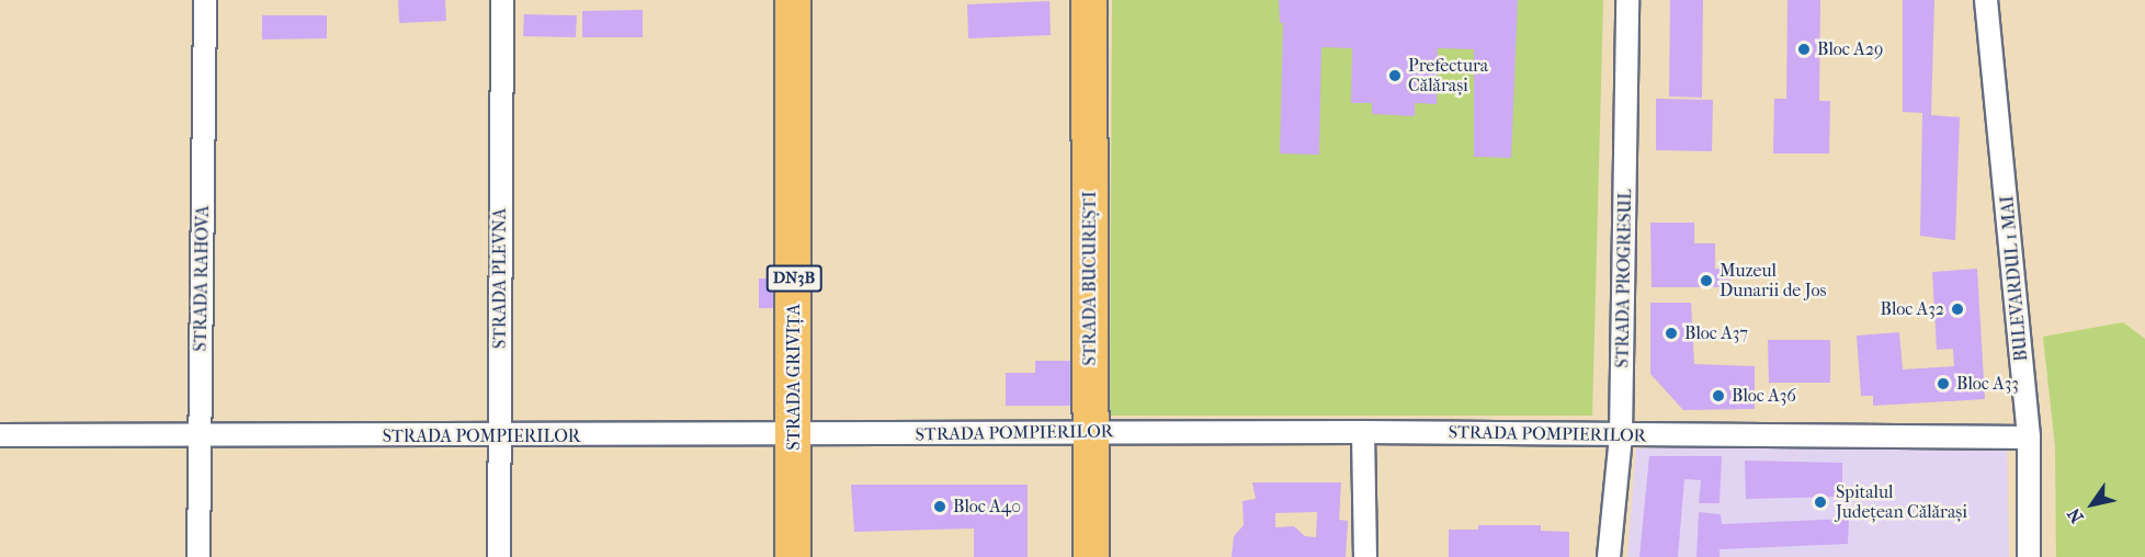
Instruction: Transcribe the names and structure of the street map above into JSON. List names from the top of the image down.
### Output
{
  "streets": {
    "main road": ["DN3B", "STRADA BUCUREȘTI", "STRADA GRIVIȚA"],
    "street": [
      "STRADA RAHOVA",
      "STRADA PLEVNA",
      "STRADA PROGRESUL",
      "BULEVARDUL 1 MAI",
      "STRADA POMPIERILOR"
    ]
  },
  "crossings": [
    ["STRADA RAHOVA", "STRADA POMPIERILOR"],
    ["STRADA PLEVNA", "STRADA POMPIERILOR"],
    ["STRADA BUCUREȘTI", "STRADA POMPIERILOR"],
    ["STRADA PROGRESUL", "STRADA POMPIERILOR"],
    ["BULEVARDUL 1 MAI", "STRADA POMPIERILOR"],
    ["STRADA GRIVIȚA", "STRADA POMPIERILOR"]
  ],
  "places": [
    "Bloc A29",
    "Prefectura Călărași",
    "Muzeul Dunarii de Jos",
    "Bloc A32",
    "Bloc A37",
    "Bloc A33",
    "Bloc A36",
    "Spitalul Județean Călărași",
    "Bloc A40"
  ],
  "north": "bottom left"
}
